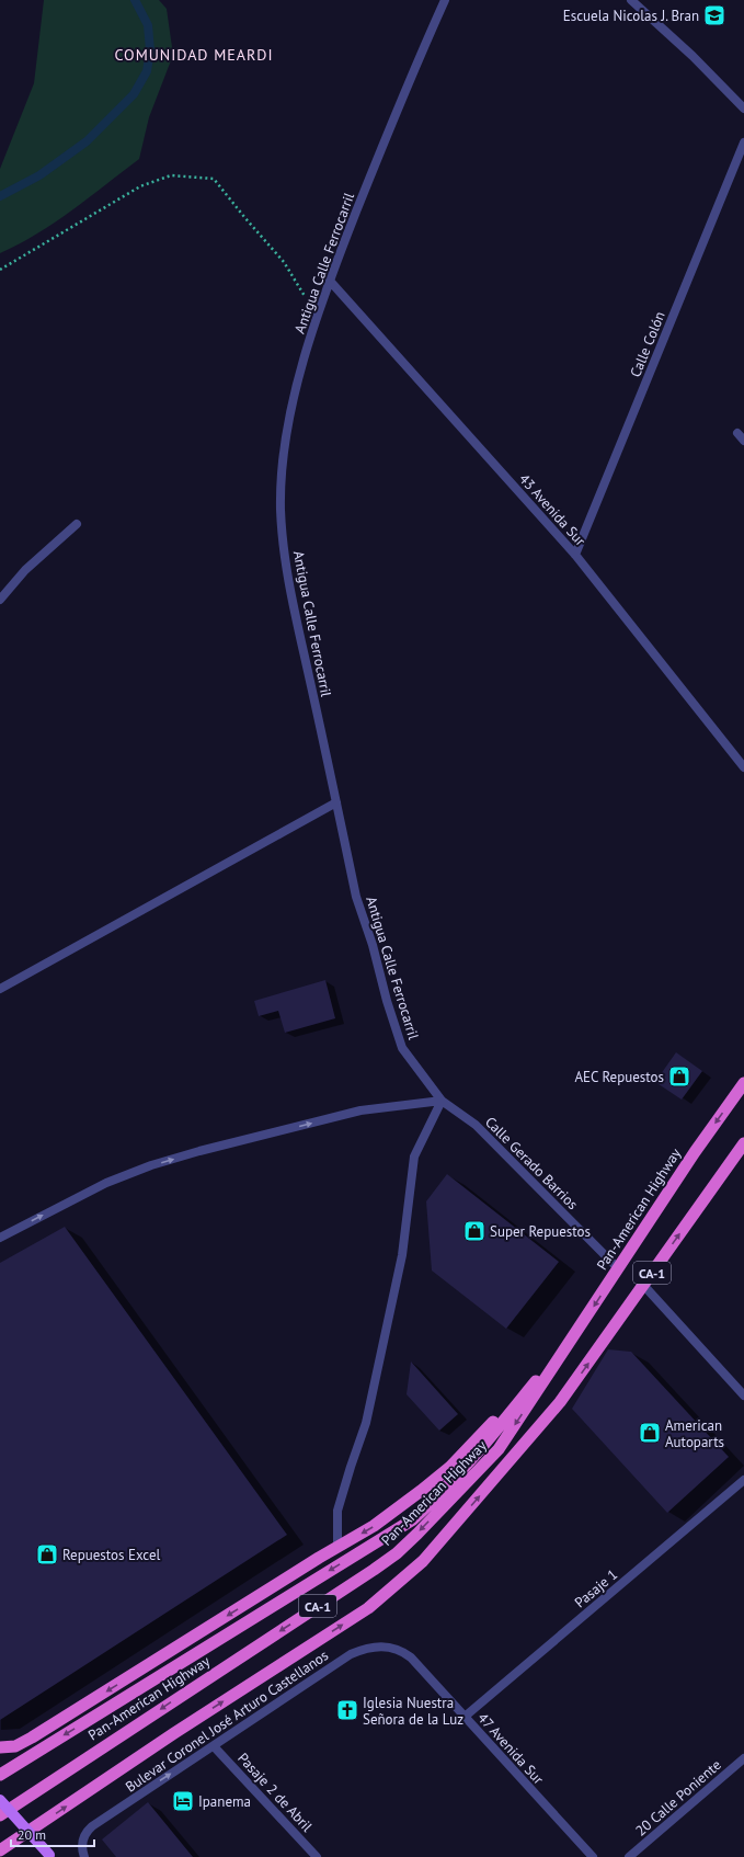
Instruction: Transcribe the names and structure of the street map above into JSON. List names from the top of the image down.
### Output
{
  "streets": {
    "highway": ["Pan-American Highway", "CA-1"],
    "street": [
      "Antigua Calle Ferrocarril",
      "Calle Colón",
      "43 Avenida Sur",
      "Calle Gerado Barrios",
      "Pasaje 1",
      "Bulevar Coronel José Arturo Castellanos",
      "47 Avenida Sur",
      "Pasaje 2 de Abril",
      "20 Calle Poniente"
    ]
  },
  "crossings": [
    ["Antigua Calle Ferrocarril", "43 Avenida Sur"],
    ["Antigua Calle Ferrocarril", "Calle Gerado Barrios"],
    ["Calle Colón", "43 Avenida Sur"],
    ["Calle Gerado Barrios", "Pan-American Highway"],
    ["Pasaje 1", "47 Avenida Sur"],
    ["Bulevar Coronel José Arturo Castellanos", "47 Avenida Sur"],
    ["Bulevar Coronel José Arturo Castellanos", "Pasaje 2 de Abril"]
  ],
  "one_way": ["Bulevar Coronel José Arturo Castellanos"],
  "districts": ["COMUNIDAD MEARDI"],
  "places": {
    "school or university": ["Escuela Nicolas J. Bran"],
    "shop": [
      "AEC Repuestos",
      "Super Repuestos",
      "American Autoparts",
      "Repuestos Excel"
    ],
    "church": ["Iglesia Nuestra Señora de la Luz"],
    "hotel": ["Ipanema"]
  },
  "scale_bar": "20 m"
}
